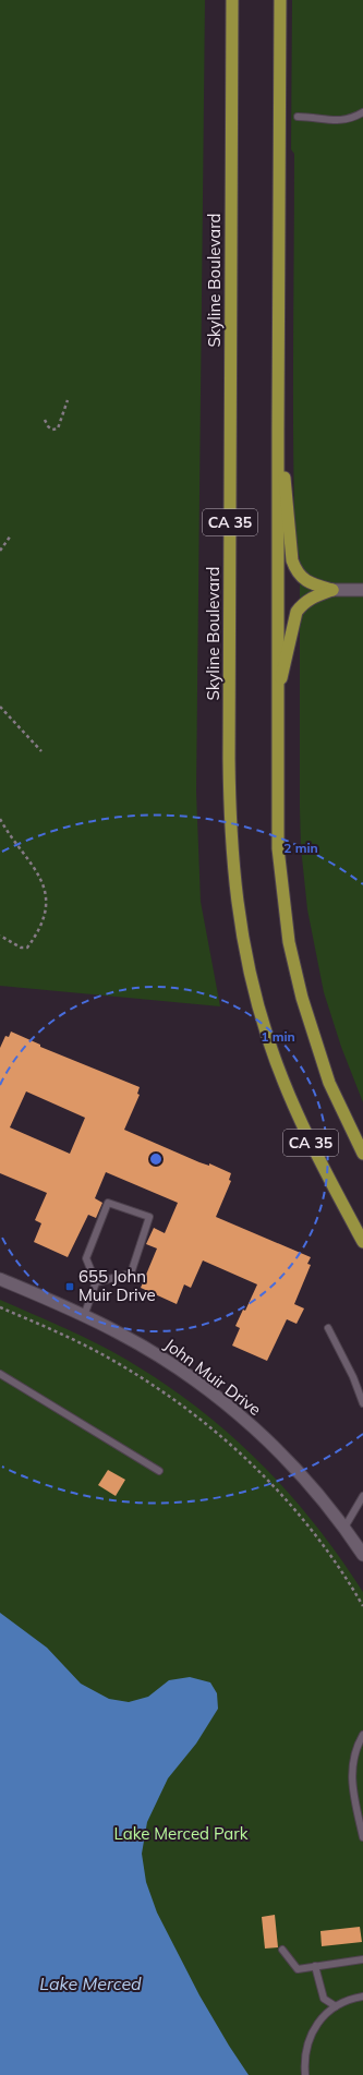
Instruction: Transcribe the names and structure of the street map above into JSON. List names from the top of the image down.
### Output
{
  "streets": {
    "main road": ["Skyline Boulevard", "CA 35"],
    "street": ["John Muir Drive"]
  },
  "water": ["Lake Merced"],
  "parks": ["Lake Merced Park"],
  "places": {
    "transit": ["655 John Muir Drive"]
  },
  "rings": ["2 min", "1 min"]
}
